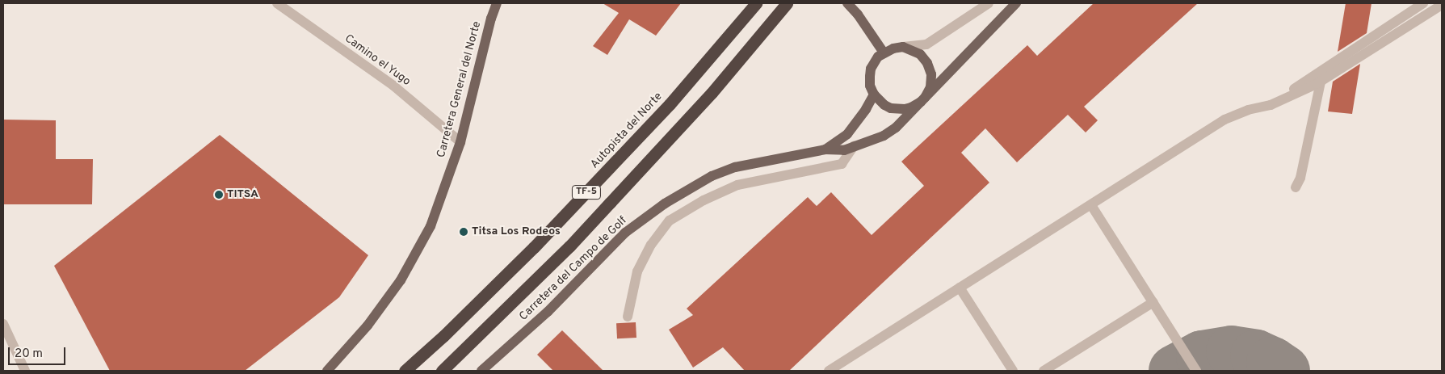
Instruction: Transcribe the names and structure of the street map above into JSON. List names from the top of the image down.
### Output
{
  "streets": {
    "highway": ["Autopista del Norte", "TF-5"],
    "main road": ["Carretera General del Norte", "Carretera del Campo de Golf"],
    "street": ["Camino el Yugo"]
  },
  "crossings": [
    ["Camino el Yugo", "Carretera General del Norte"]
  ],
  "places": ["TITSA", "Titsa Los Rodeos"],
  "scale_bar": "20 m"
}
